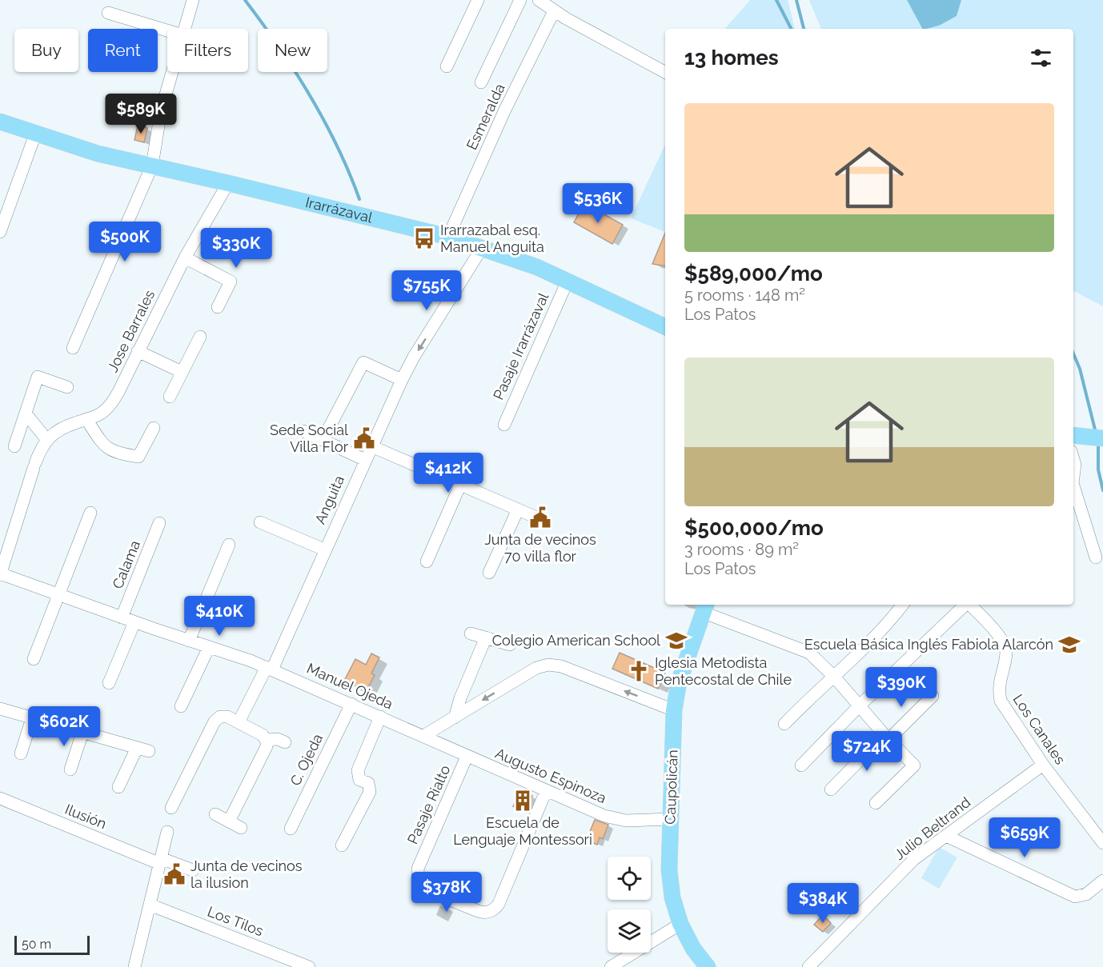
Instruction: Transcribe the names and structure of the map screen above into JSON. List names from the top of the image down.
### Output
{
  "streets": {
    "main road": ["Irarrázaval", "Caupolicán"],
    "street": [
      "Esmeralda",
      "Jose Barrales",
      "Pasaje Irarrázaval",
      "Anguita",
      "Calama",
      "Manuel Ojeda",
      "Los Canales",
      "C. Ojeda",
      "Augusto Espinoza",
      "Pasaje Rialto",
      "Ilusión",
      "Julio Beltrand",
      "Los Tilos"
    ]
  },
  "crossings": [
    ["Esmeralda", "Irarrázaval"],
    ["Irarrázaval", "Jose Barrales"],
    ["Irarrázaval", "Pasaje Irarrázaval"],
    ["Irarrázaval", "Anguita"],
    ["Anguita", "Manuel Ojeda"],
    ["Calama", "Manuel Ojeda"],
    ["Manuel Ojeda", "C. Ojeda"],
    ["Manuel Ojeda", "Augusto Espinoza"],
    ["Los Canales", "Julio Beltrand"],
    ["Augusto Espinoza", "Caupolicán"],
    ["Augusto Espinoza", "Pasaje Rialto"]
  ],
  "places": {
    "bus stop": ["Irarrazabal esq. Manuel Anguita"],
    "public building": ["Sede Social Villa Flor", "Junta de vecinos 70 villa flor", "Junta de vecinos la ilusion"],
    "school or university": ["Colegio American School", "Escuela Básica Inglés Fabiola Alarcón"],
    "church": ["Iglesia Metodista Pentecostal de Chile"],
    "building": ["Escuela de Lenguaje Montessori"]
  },
  "scale_bar": "50 m",
  "page": {
    "chip": [
      "Buy",
      "Rent",
      "Filters",
      "New"
    ],
    "heading": "13 homes",
    "list": [
      {
        "name": "$589,000/mo",
        "note": "5 rooms · 148 m² · Los Patos"
      },
      {
        "name": "$500,000/mo",
        "note": "3 rooms · 89 m² · Los Patos"
      }
    ],
    "price": [
      "$589K",
      "$536K",
      "$500K",
      "$330K",
      "$755K",
      "$412K",
      "$410K",
      "$390K",
      "$602K",
      "$724K",
      "$659K",
      "$378K",
      "$384K"
    ],
    "scale": "50 m"
  }
}
